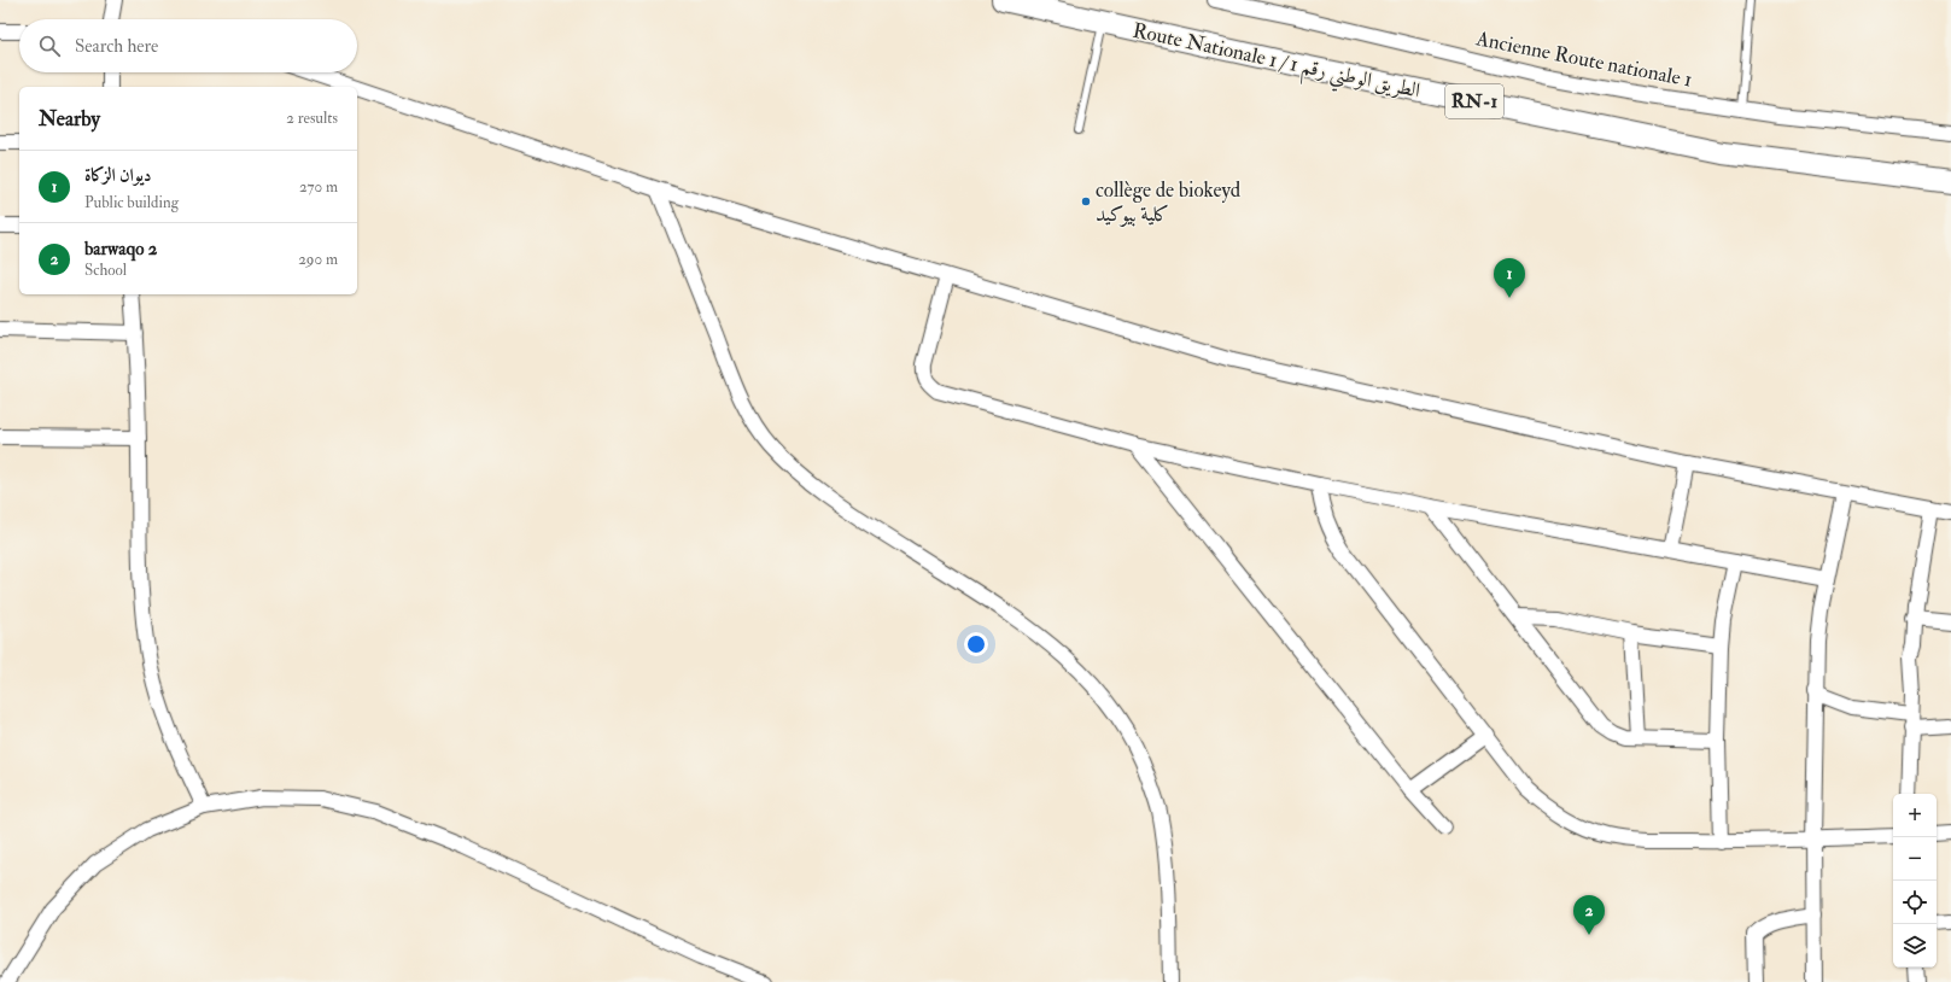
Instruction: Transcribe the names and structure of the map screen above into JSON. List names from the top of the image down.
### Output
{
  "streets": {
    "main road": ["Route Nationale 1 / الطريق الوطني رقم 1", "RN-1"],
    "street": ["Ancienne Route nationale 1"]
  },
  "places": ["collège de biokeyd كلية بيوكيد"],
  "page": {
    "search": "Search here",
    "heading": ["Nearby", "2 results"],
    "list": [
      {
        "mark": "1",
        "name": "ديوان الزكاة",
        "note": "Public building",
        "value": "270 m"
      },
      {
        "mark": "2",
        "name": "barwaqo 2",
        "note": "School",
        "value": "290 m"
      }
    ],
    "pins": ["1", "2"],
    "map_buttons": ["+", "−"]
  }
}
